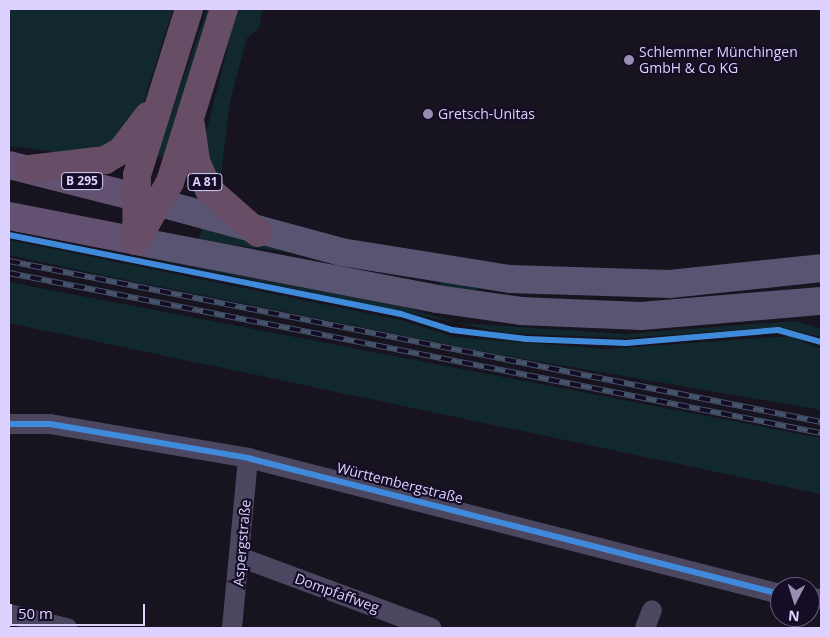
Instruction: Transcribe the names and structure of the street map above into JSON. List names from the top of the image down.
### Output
{
  "streets": {
    "highway": ["A 81"],
    "main road": ["B 295"],
    "street": ["Württembergstraße", "Aspergstraße", "Dompfaffweg"]
  },
  "crossings": [
    ["B 295", "A 81"],
    ["Württembergstraße", "Aspergstraße"],
    ["Aspergstraße", "Dompfaffweg"]
  ],
  "places": ["Schlemmer Münchingen GmbH & Co KG", "Gretsch-Unitas"],
  "scale_bar": "50 m",
  "north": "bottom"
}
